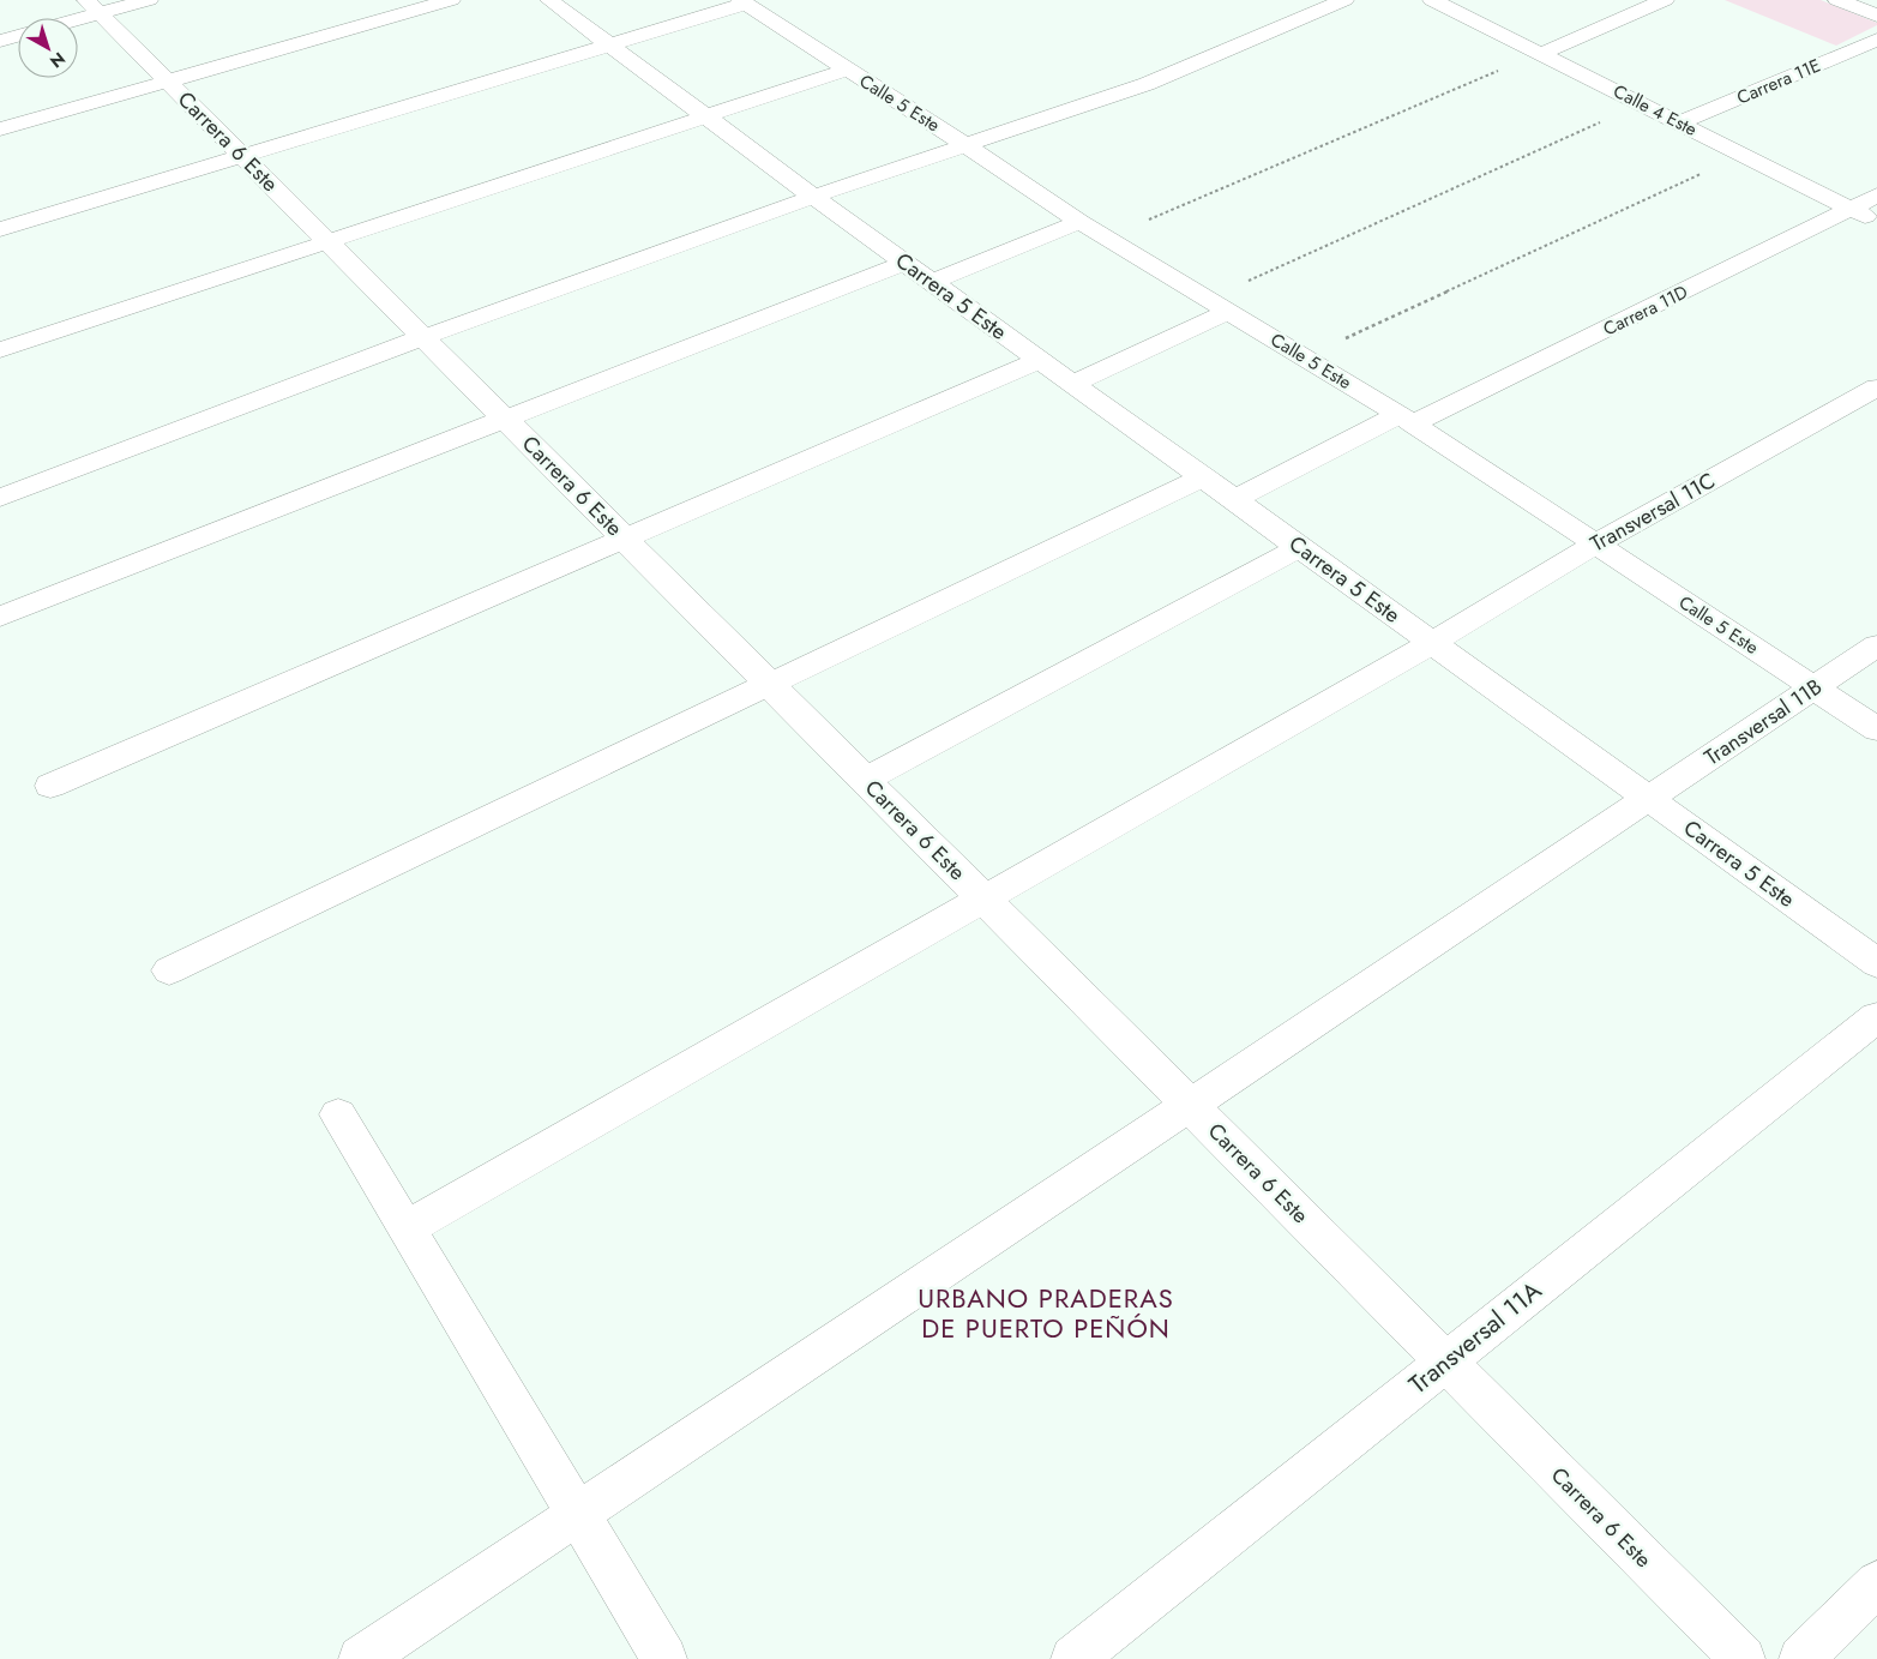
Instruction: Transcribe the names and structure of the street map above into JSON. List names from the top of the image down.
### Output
{
  "streets": {
    "street": [
      "Carrera 11E",
      "Calle 5 Este",
      "Calle 4 Este",
      "Carrera 6 Este",
      "Carrera 5 Este",
      "Carrera 11D",
      "Transversal 11C",
      "Transversal 11B",
      "Transversal 11A"
    ]
  },
  "crossings": [
    ["Carrera 11E", "Calle 4 Este"],
    ["Calle 5 Este", "Carrera 11D"],
    ["Calle 5 Este", "Transversal 11C"],
    ["Calle 5 Este", "Transversal 11B"],
    ["Calle 4 Este", "Carrera 11D"],
    ["Carrera 6 Este", "Transversal 11C"],
    ["Carrera 6 Este", "Transversal 11B"],
    ["Carrera 6 Este", "Transversal 11A"],
    ["Carrera 5 Este", "Carrera 11D"],
    ["Carrera 5 Este", "Transversal 11C"],
    ["Carrera 5 Este", "Transversal 11B"]
  ],
  "districts": ["URBANO PRADERAS DE PUERTO PEÑÓN"],
  "north": "bottom right"
}
